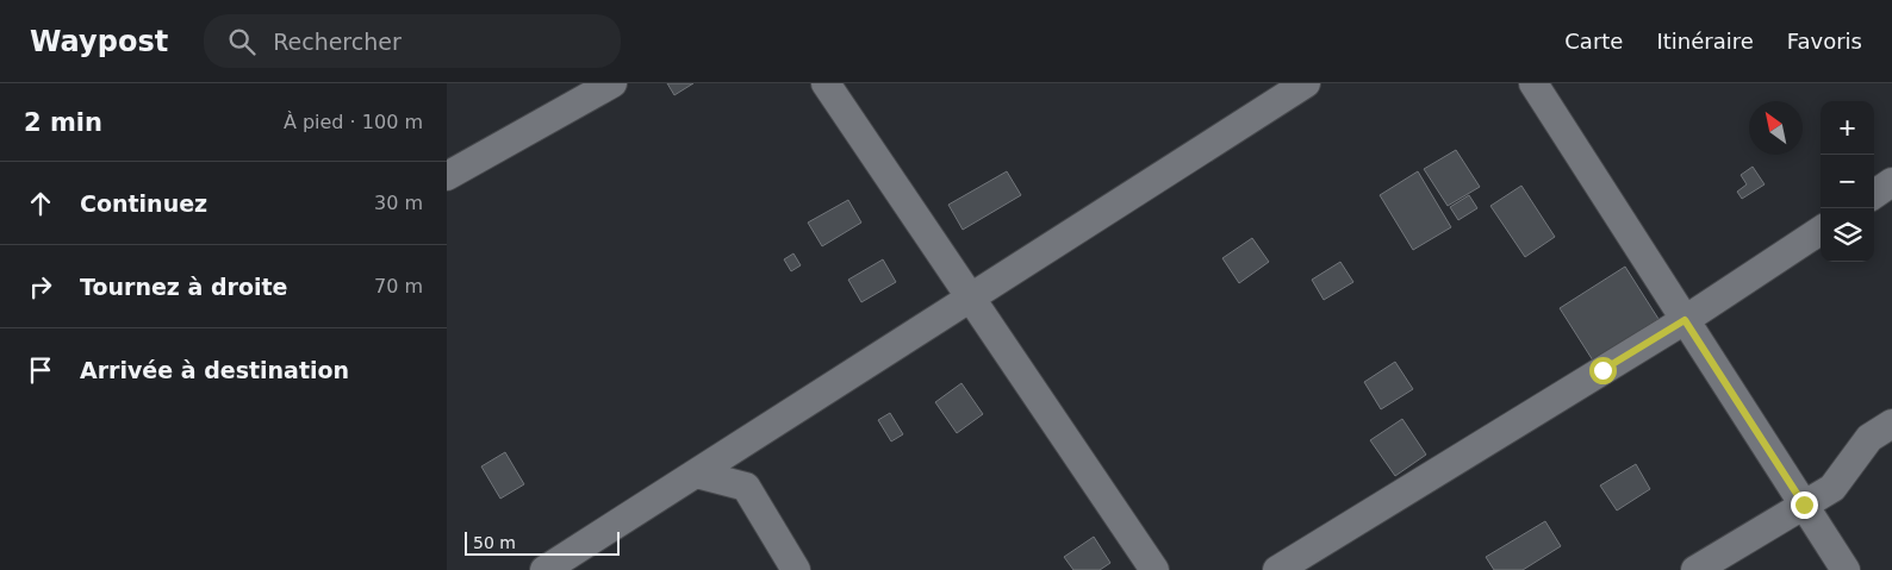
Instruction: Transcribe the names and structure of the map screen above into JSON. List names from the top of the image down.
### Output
{
  "scale_bar": "50 m",
  "north": "top left",
  "page": {
    "header": "Waypost",
    "search": "Rechercher",
    "nav": ["Carte", "Itinéraire", "Favoris"],
    "heading": ["2 min", "À pied · 100 m"],
    "map_buttons": ["+", "−"],
    "list": [
      ["Continuez", "30 m"],
      ["Tournez à droite", "70 m"],
      "Arrivée à destination"
    ],
    "scale": "50 m"
  }
}
